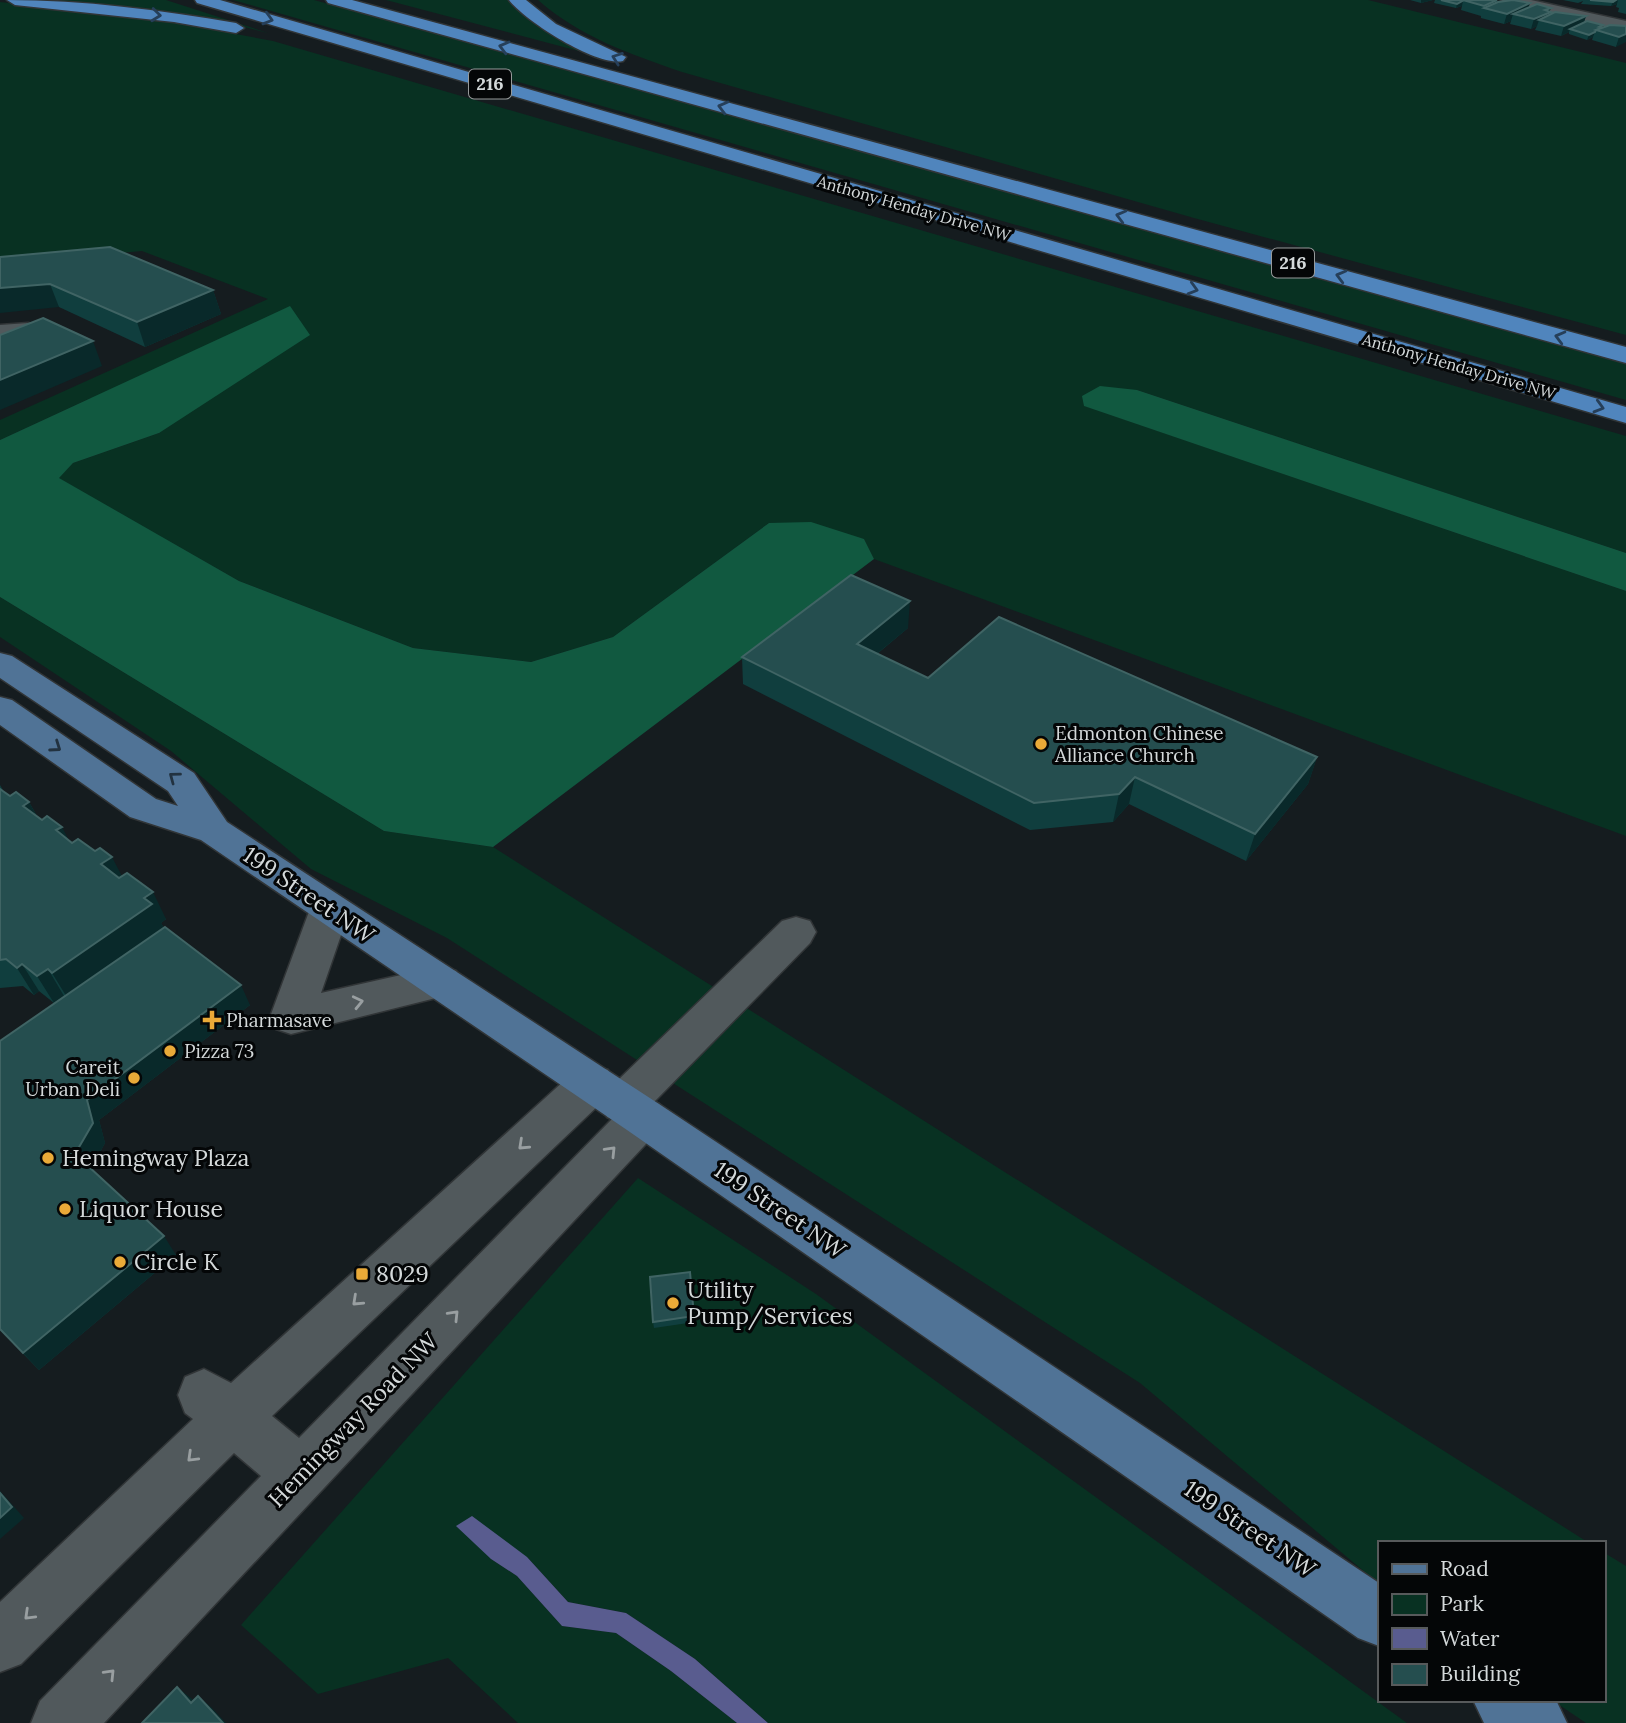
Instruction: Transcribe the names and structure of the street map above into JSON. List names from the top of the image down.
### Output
{
  "streets": {
    "highway": ["216", "Anthony Henday Drive NW"],
    "main road": ["199 Street NW"],
    "street": ["Hemingway Road NW"]
  },
  "crossings": [
    ["199 Street NW", "Hemingway Road NW"]
  ],
  "places": {
    "other": [
      "Edmonton Chinese Alliance Church",
      "Pizza 73",
      "Careit Urban Deli",
      "Hemingway Plaza",
      "Liquor House",
      "Circle K",
      "Utility Pump/Services"
    ],
    "health": ["Pharmasave"],
    "transit": ["8029"]
  },
  "legend": [
    "Road",
    "Park",
    "Water",
    "Building"
  ]
}
